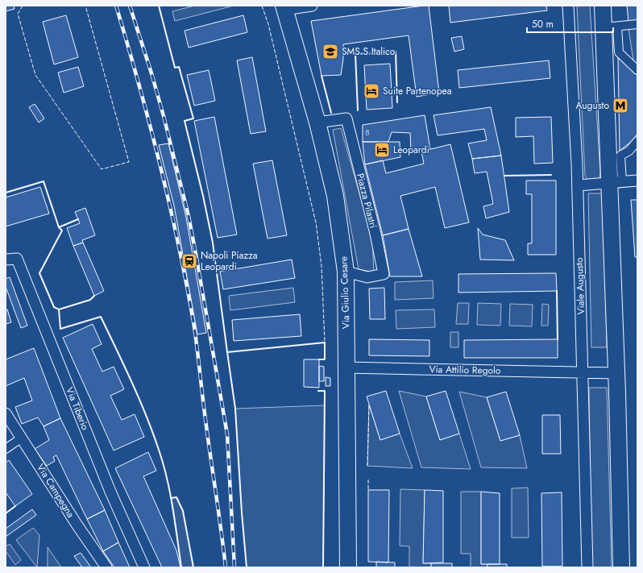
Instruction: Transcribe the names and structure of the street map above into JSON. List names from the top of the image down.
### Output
{
  "streets": {
    "main road": ["Via Giulio Cesare"],
    "street": [
      "Piazza Pilastri",
      "Viale Augusto",
      "Via Attilio Regolo",
      "Via Tiberio",
      "Via Campegna"
    ]
  },
  "crossings": [
    ["Piazza Pilastri", "Via Giulio Cesare"],
    ["Viale Augusto", "Via Attilio Regolo"],
    ["Via Giulio Cesare", "Via Attilio Regolo"]
  ],
  "places": {
    "school or university": ["SMS S.Italico"],
    "hotel": ["Suite Partenopea", "Leopardi"],
    "metro station": ["Augusto"],
    "station": ["Napoli Piazza Leopardi"]
  },
  "house_numbers": ["8"],
  "scale_bar": "50 m"
}
